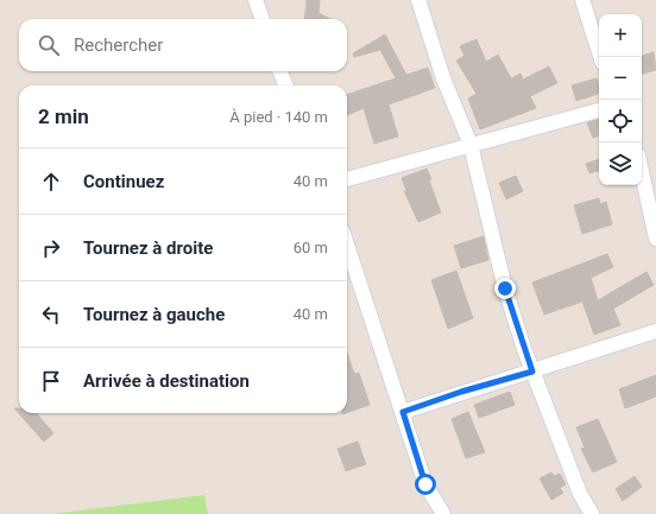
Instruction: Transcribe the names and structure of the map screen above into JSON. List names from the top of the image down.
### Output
{
  "page": {
    "map_buttons": ["+", "−"],
    "search": "Rechercher",
    "heading": ["2 min", "À pied · 140 m"],
    "list": [
      ["Continuez", "40 m"],
      ["Tournez à droite", "60 m"],
      ["Tournez à gauche", "40 m"],
      "Arrivée à destination"
    ]
  }
}
